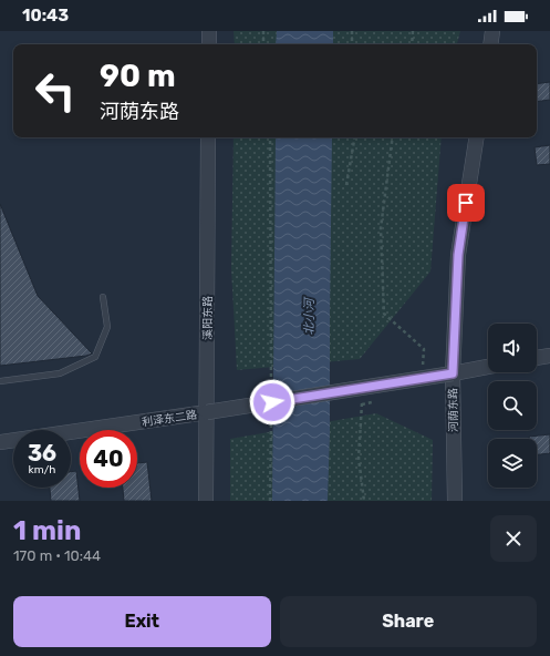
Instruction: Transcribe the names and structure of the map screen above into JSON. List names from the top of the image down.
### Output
{
  "streets": {
    "street": ["溪阳东路", "河荫东路", "利泽东二路"]
  },
  "crossings": [
    ["溪阳东路", "利泽东二路"],
    ["河荫东路", "利泽东二路"]
  ],
  "water": ["北小河"],
  "page": {
    "status": "10:43",
    "turn": ["90 m", "河荫东路"],
    "speed": "36 km/h",
    "limit": "40",
    "heading": ["1 min", "170 m · 10:44"],
    "buttons": ["Exit", "Share"]
  }
}
